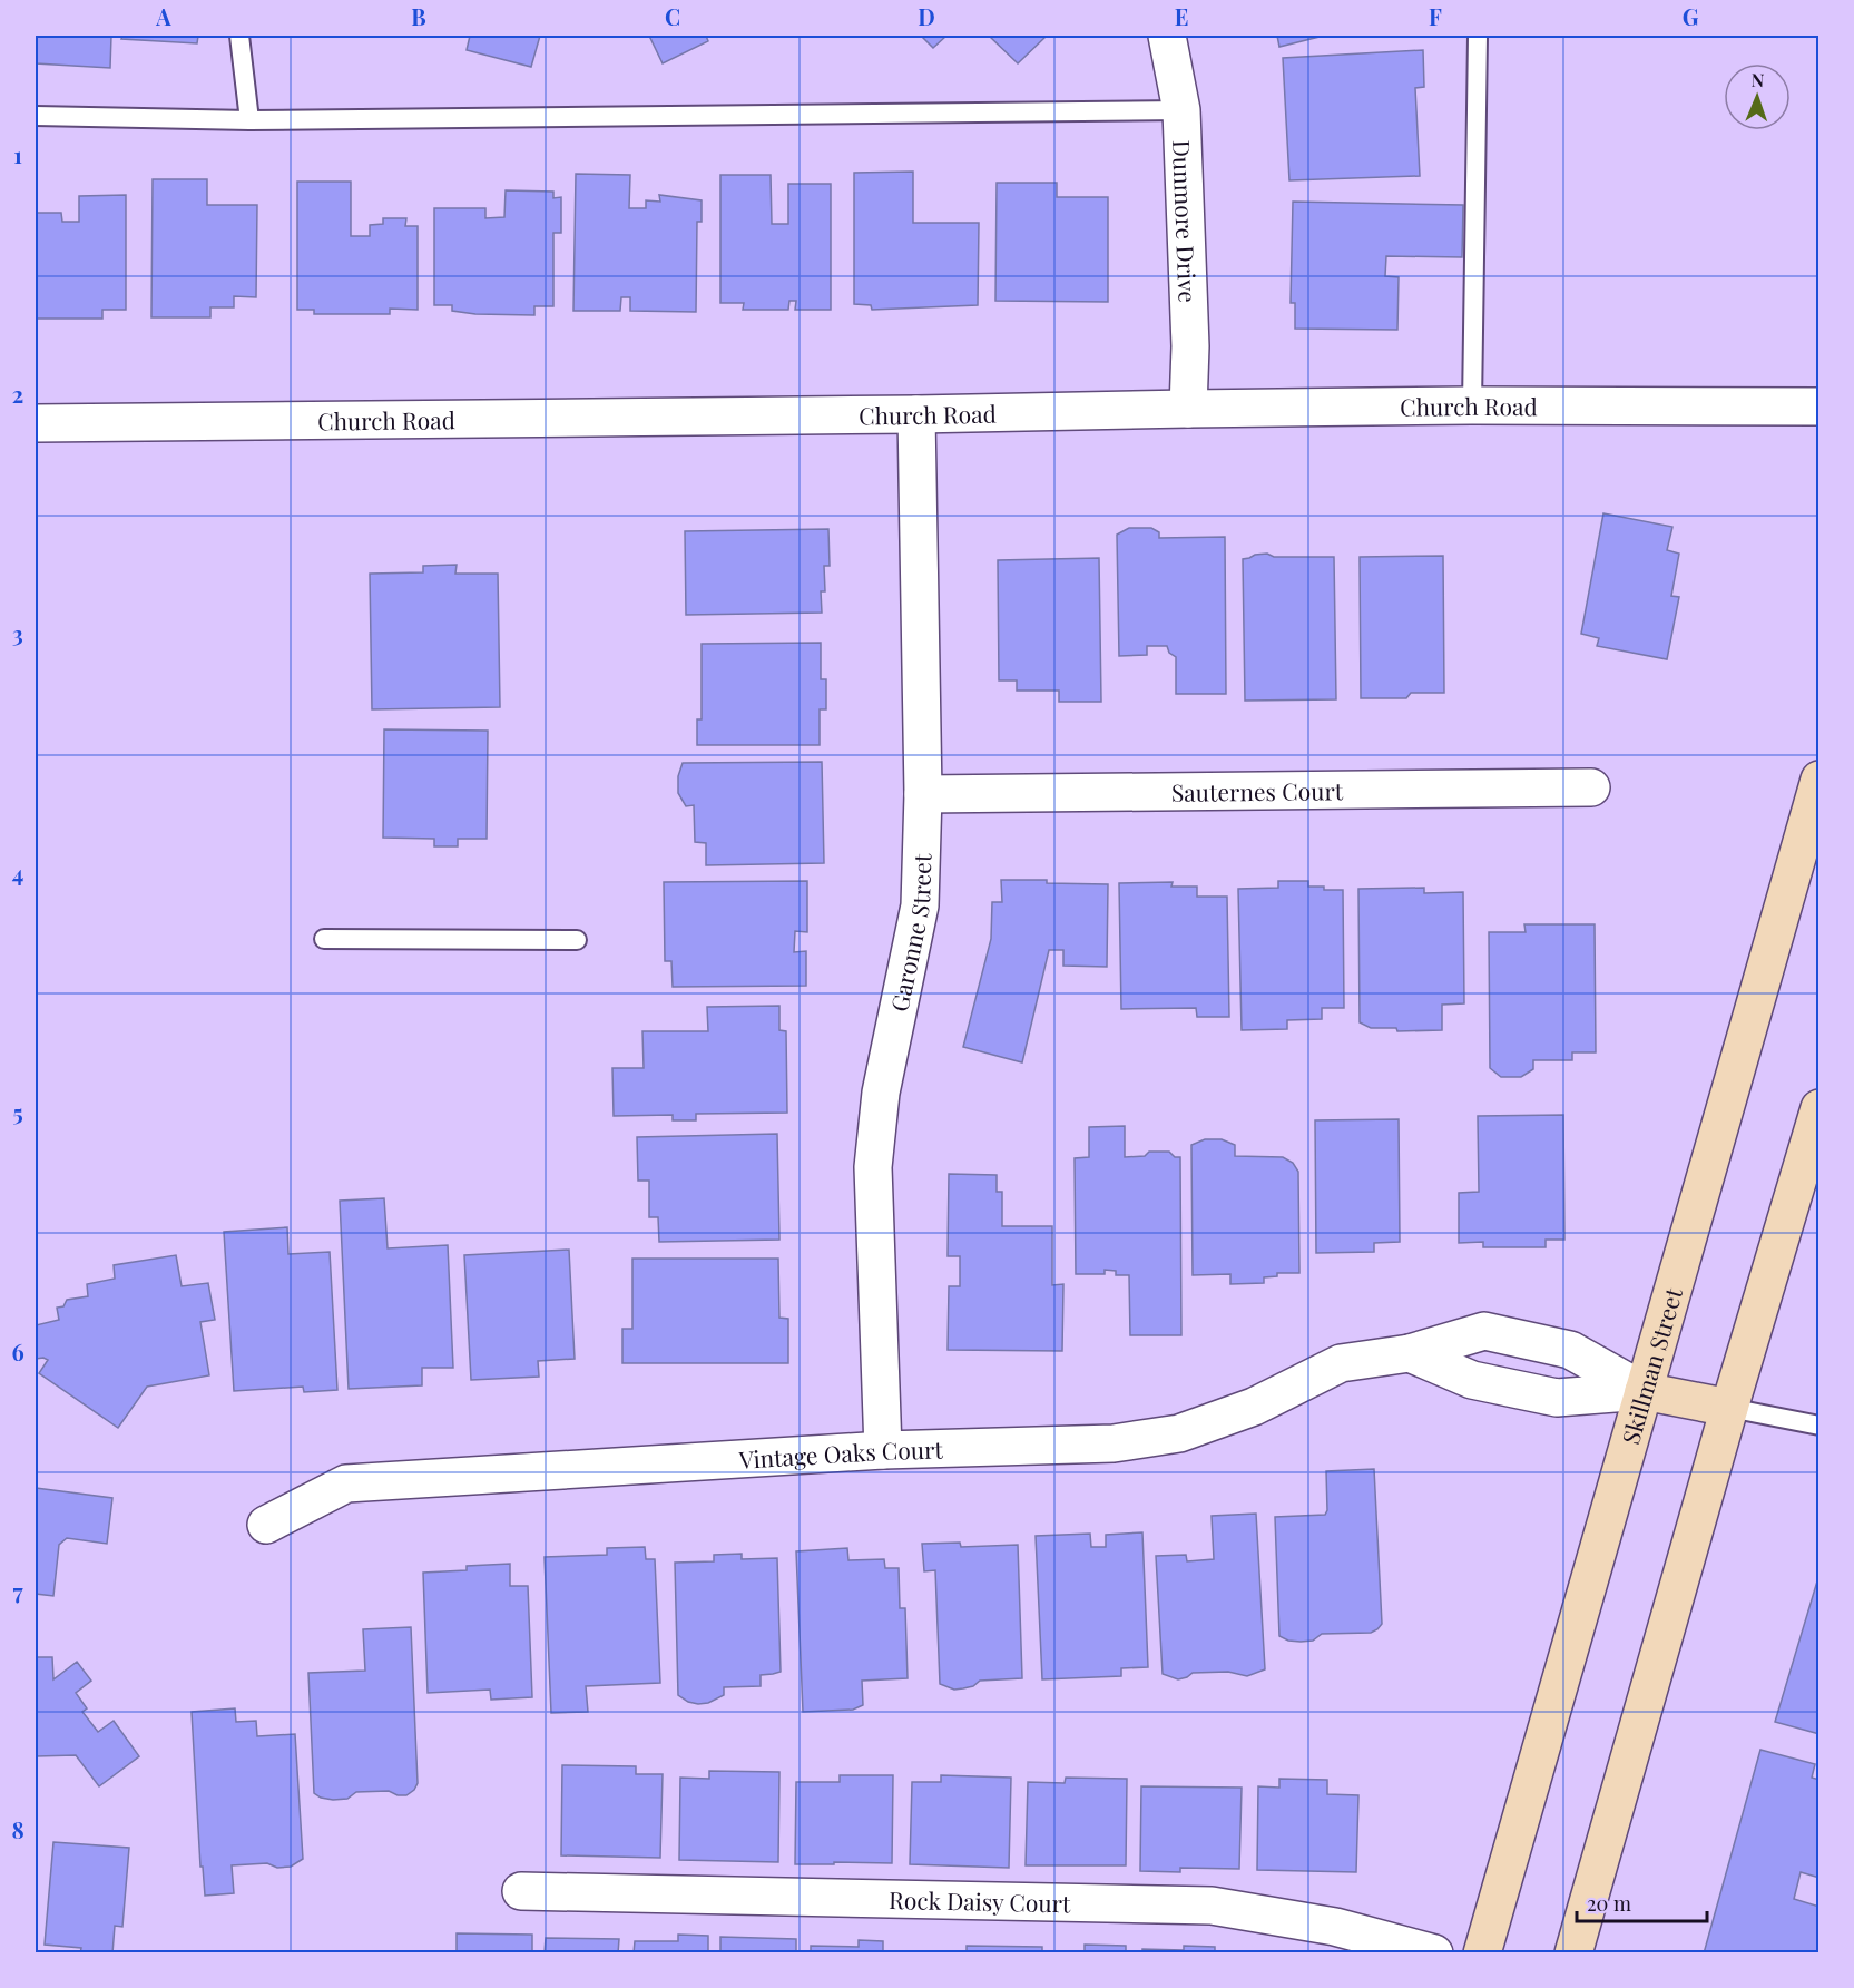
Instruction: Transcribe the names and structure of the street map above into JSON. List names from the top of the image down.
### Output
{
  "streets": {
    "main road": ["Skillman Street"],
    "street": [
      "Dunmore Drive",
      "Church Road",
      "Sauternes Court",
      "Garonne Street",
      "Vintage Oaks Court",
      "Rock Daisy Court"
    ]
  },
  "crossings": [
    ["Dunmore Drive", "Church Road"],
    ["Church Road", "Garonne Street"],
    ["Sauternes Court", "Garonne Street"],
    ["Garonne Street", "Vintage Oaks Court"],
    ["Skillman Street", "Vintage Oaks Court"]
  ],
  "scale_bar": "20 m",
  "north": "top",
  "grid": {
    "columns": [
      "A",
      "B",
      "C",
      "D",
      "E",
      "F",
      "G"
    ],
    "rows": [
      "1",
      "2",
      "3",
      "4",
      "5",
      "6",
      "7",
      "8"
    ]
  }
}
